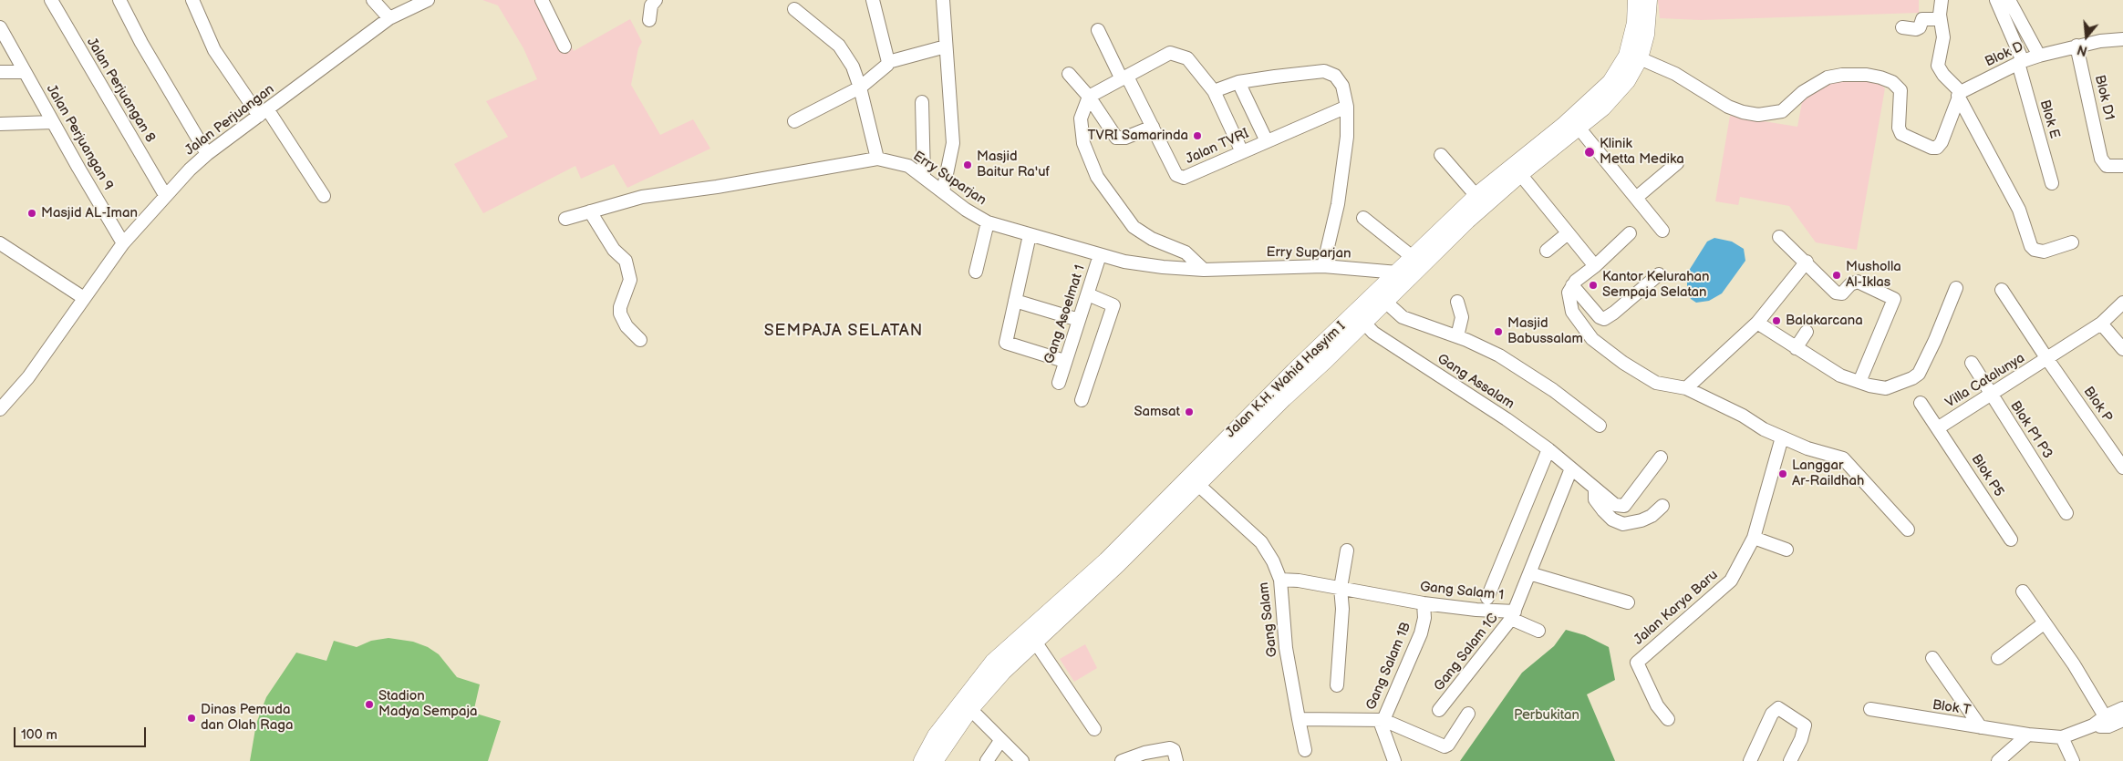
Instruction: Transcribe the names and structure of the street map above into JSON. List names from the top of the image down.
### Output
{
  "streets": {
    "main road": ["Jalan K.H. Wahid Hasyim I"],
    "street": [
      "Blok D",
      "Jalan Perjuangan 8",
      "Blok D1",
      "Blok E",
      "Jalan Perjuangan",
      "Jalan Perjuangan 9",
      "Jalan TVRI",
      "Erry Suparjan",
      "Gang Asoelmat 1",
      "Villa Catalunya",
      "Gang Assalam",
      "Blok P",
      "Blok P1 P3",
      "Blok P5",
      "Gang Salam 1",
      "Jalan Karya Baru",
      "Gang Salam",
      "Gang Salam 1C",
      "Gang Salam 1B",
      "Blok T"
    ]
  },
  "crossings": [
    ["Blok D", "Blok D1"],
    ["Blok D", "Blok E"],
    ["Jalan Perjuangan 8", "Jalan Perjuangan"],
    ["Jalan Perjuangan", "Jalan Perjuangan 9"],
    ["Erry Suparjan", "Gang Asoelmat 1"],
    ["Erry Suparjan", "Jalan K.H. Wahid Hasyim I"],
    ["Jalan K.H. Wahid Hasyim I", "Gang Assalam"],
    ["Jalan K.H. Wahid Hasyim I", "Gang Salam"],
    ["Villa Catalunya", "Blok P"],
    ["Villa Catalunya", "Blok P1 P3"],
    ["Villa Catalunya", "Blok P5"],
    ["Gang Assalam", "Gang Salam 1"],
    ["Gang Salam 1", "Gang Salam"],
    ["Gang Salam 1", "Gang Salam 1C"],
    ["Gang Salam 1", "Gang Salam 1B"],
    ["Gang Salam", "Gang Salam 1B"]
  ],
  "districts": ["SEMPAJA SELATAN"],
  "parks": ["Perbukitan"],
  "places": [
    "TVRI Samarinda",
    "Klinik Metta Medika",
    "Masjid Baitur Ra'uf",
    "Masjid AL-Iman",
    "Musholla Al-Iklas",
    "Kantor Kelurahan Sempaja Selatan",
    "Balakarcana",
    "Masjid Babussalam",
    "Samsat",
    "Langgar Ar-Raildhah",
    "Stadion Madya Sempaja",
    "Dinas Pemuda dan Olah Raga"
  ],
  "scale_bar": "100 m",
  "north": "bottom"
}
